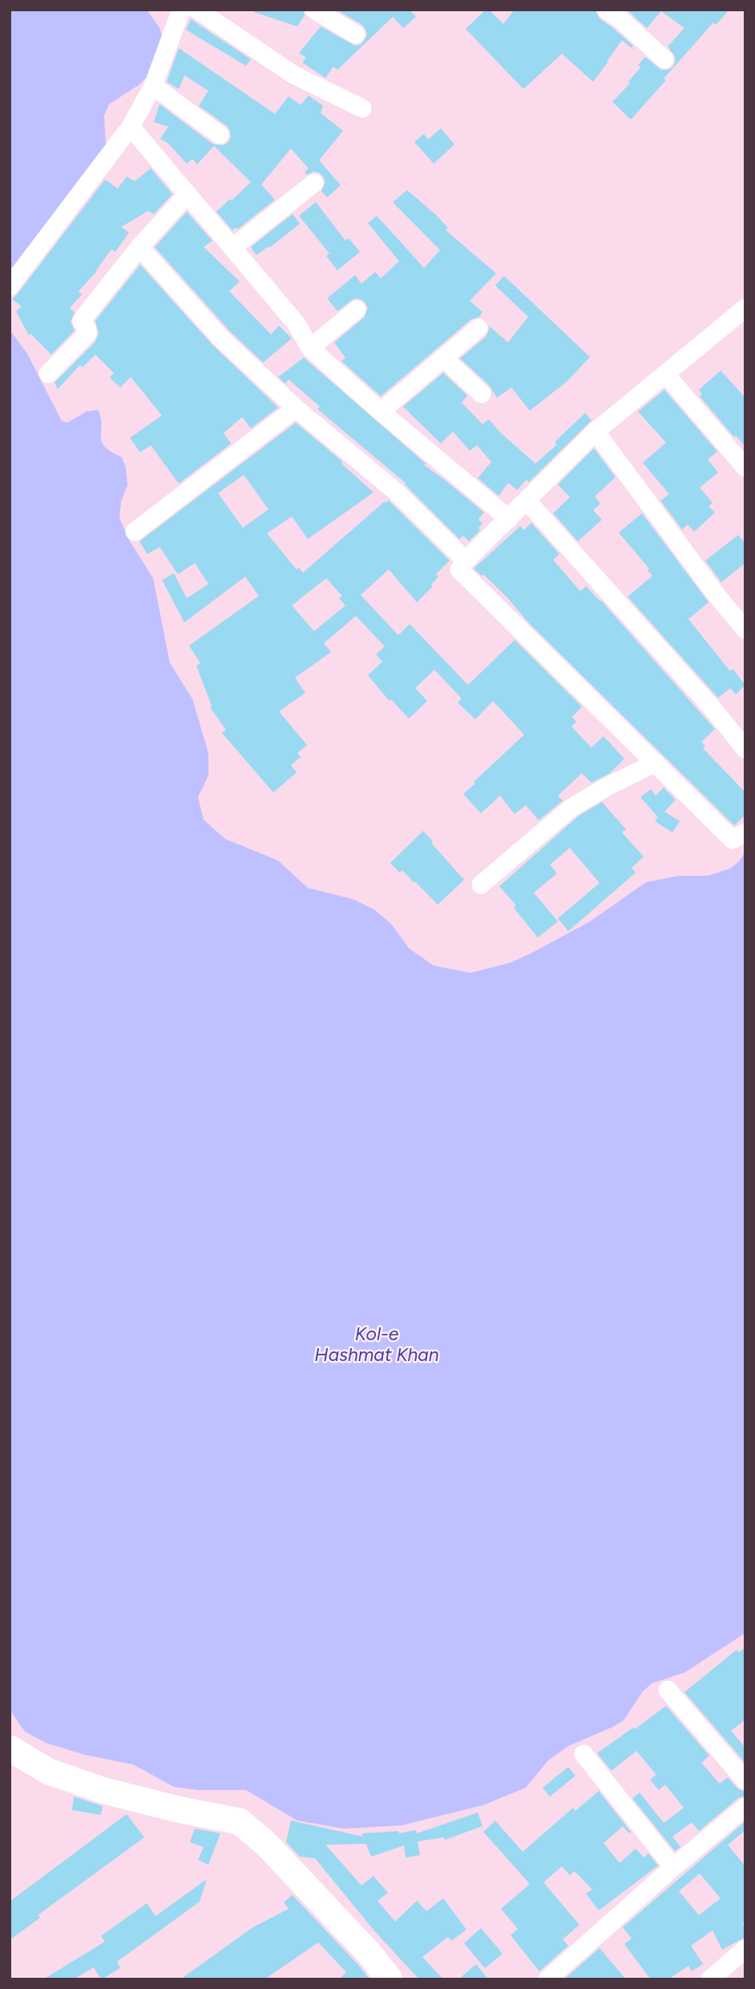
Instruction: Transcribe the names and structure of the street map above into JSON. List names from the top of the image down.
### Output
{
  "water": ["Kol-e Hashmat Khan"]
}
